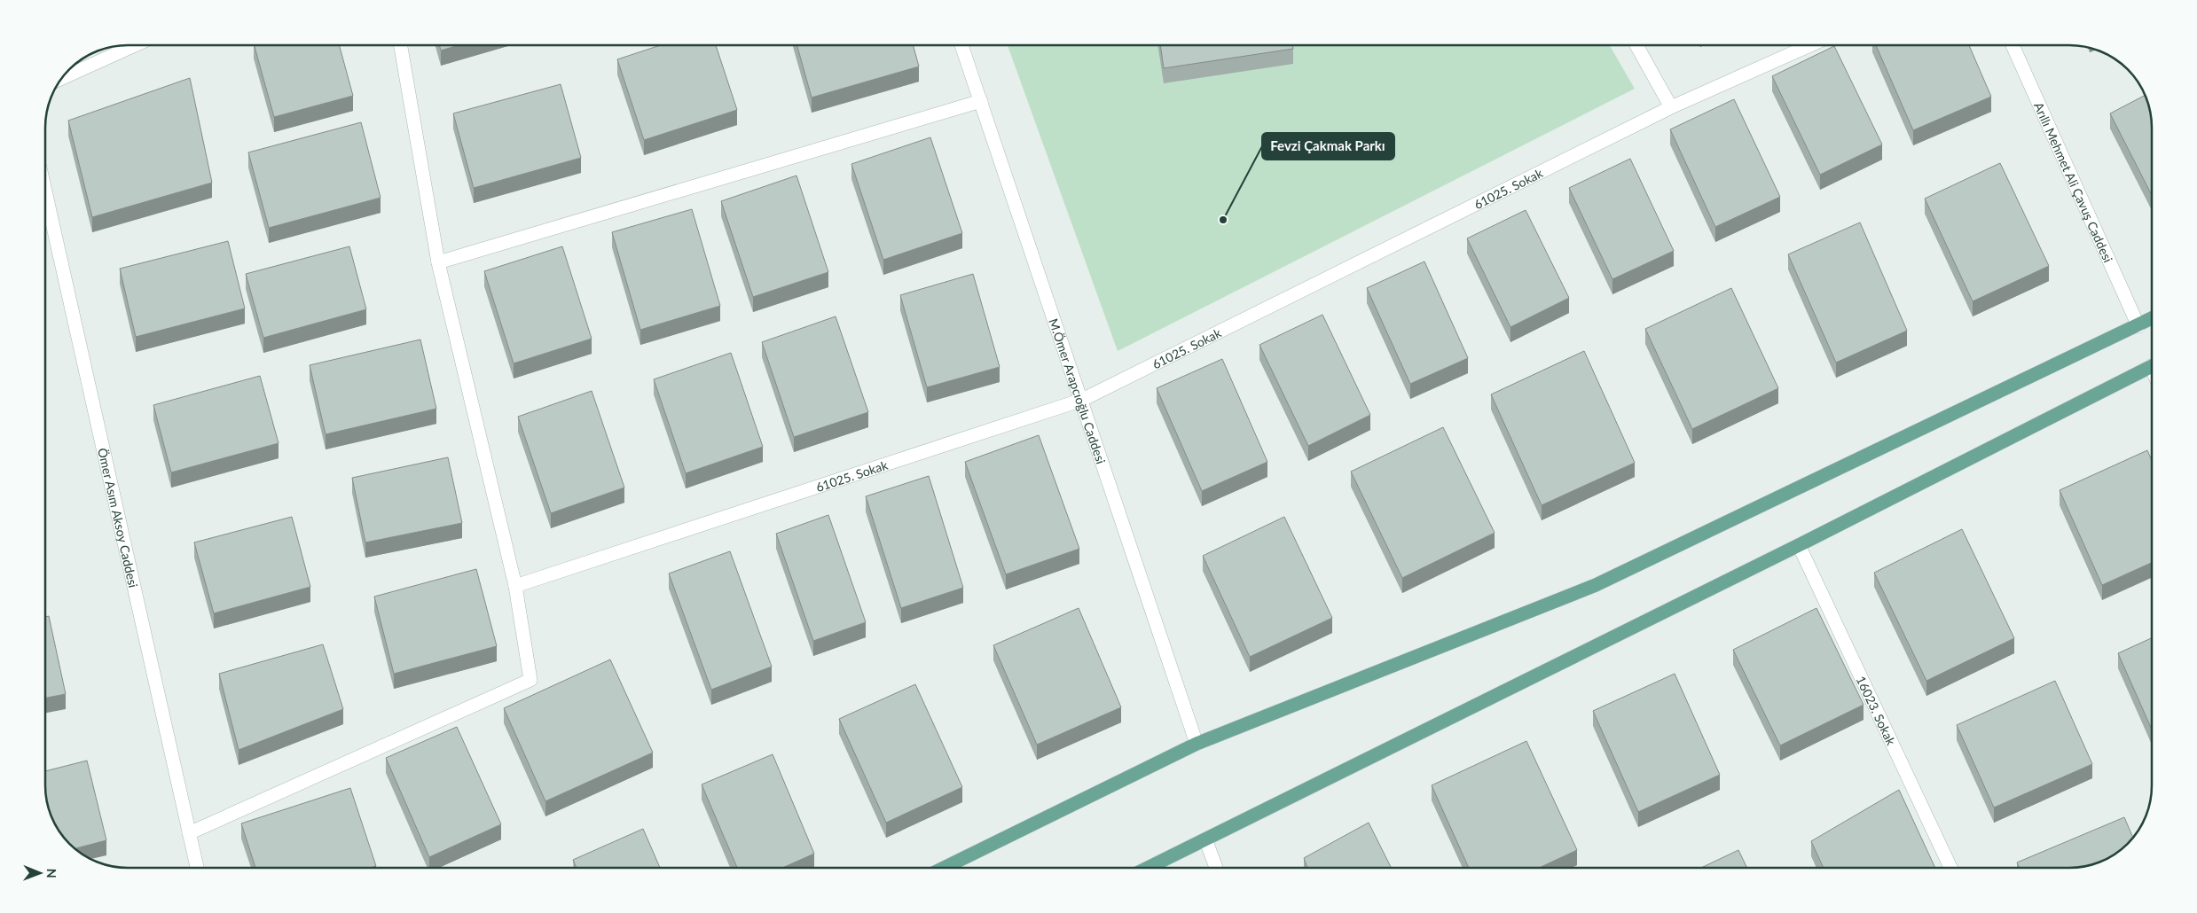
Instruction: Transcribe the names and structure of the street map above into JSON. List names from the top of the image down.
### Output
{
  "streets": {
    "street": [
      "Arıllı Mehmet Ali Çavuş Caddesi",
      "61025. Sokak",
      "M.Ömer Arapcıoğlu Caddesi",
      "Ömer Asım Aksoy Caddesi",
      "16023. Sokak"
    ]
  },
  "crossings": [
    ["61025. Sokak", "M.Ömer Arapcıoğlu Caddesi"]
  ],
  "places": ["Fevzi Çakmak Parkı"],
  "north": "right"
}
